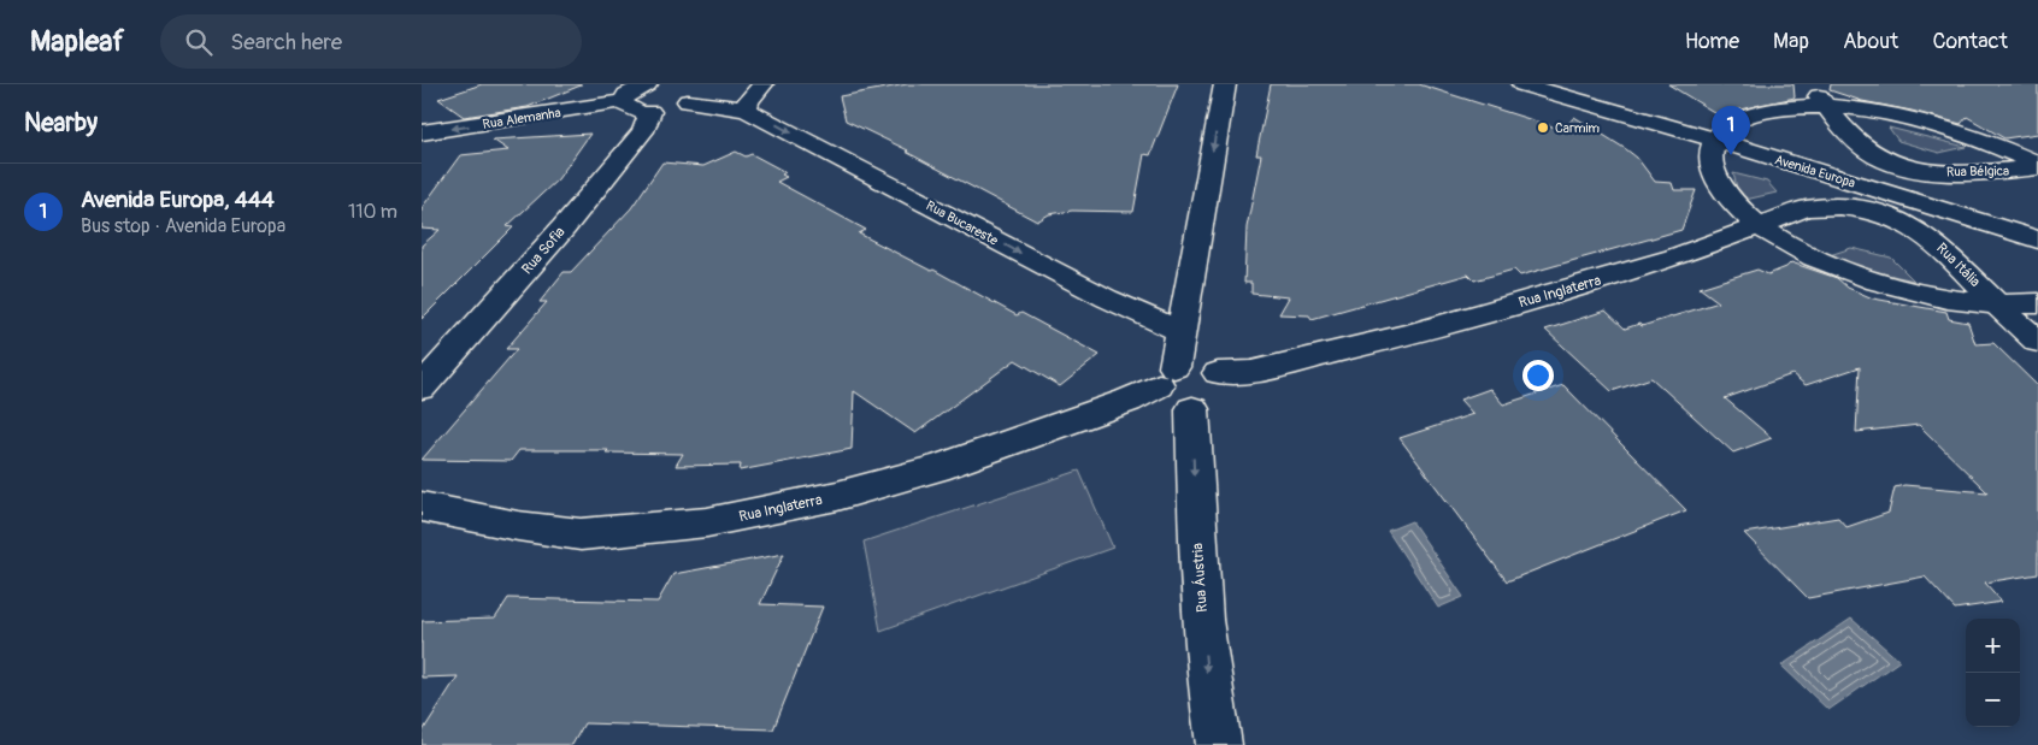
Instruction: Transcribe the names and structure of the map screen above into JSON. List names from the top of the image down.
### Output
{
  "streets": {
    "street": [
      "Rua Alemanha",
      "Avenida Europa",
      "Rua Bélgica",
      "Rua Bucareste",
      "Rua Sofia",
      "Rua Itália",
      "Rua Inglaterra",
      "Rua Áustria"
    ]
  },
  "crossings": [
    ["Rua Bucareste", "Rua Áustria"],
    ["Rua Itália", "Rua Inglaterra"],
    ["Rua Inglaterra", "Rua Áustria"]
  ],
  "one_way": ["Rua Alemanha", "Rua Bucareste", "Rua Áustria"],
  "places": ["Carmim"],
  "page": {
    "header": "Mapleaf",
    "search": "Search here",
    "nav": [
      "Home",
      "Map",
      "About",
      "Contact"
    ],
    "heading": "Nearby",
    "pins": "1",
    "list": [
      {
        "mark": "1",
        "name": "Avenida Europa, 444",
        "note": "Bus stop · Avenida Europa",
        "value": "110 m"
      }
    ],
    "map_buttons": ["+", "−"]
  }
}
